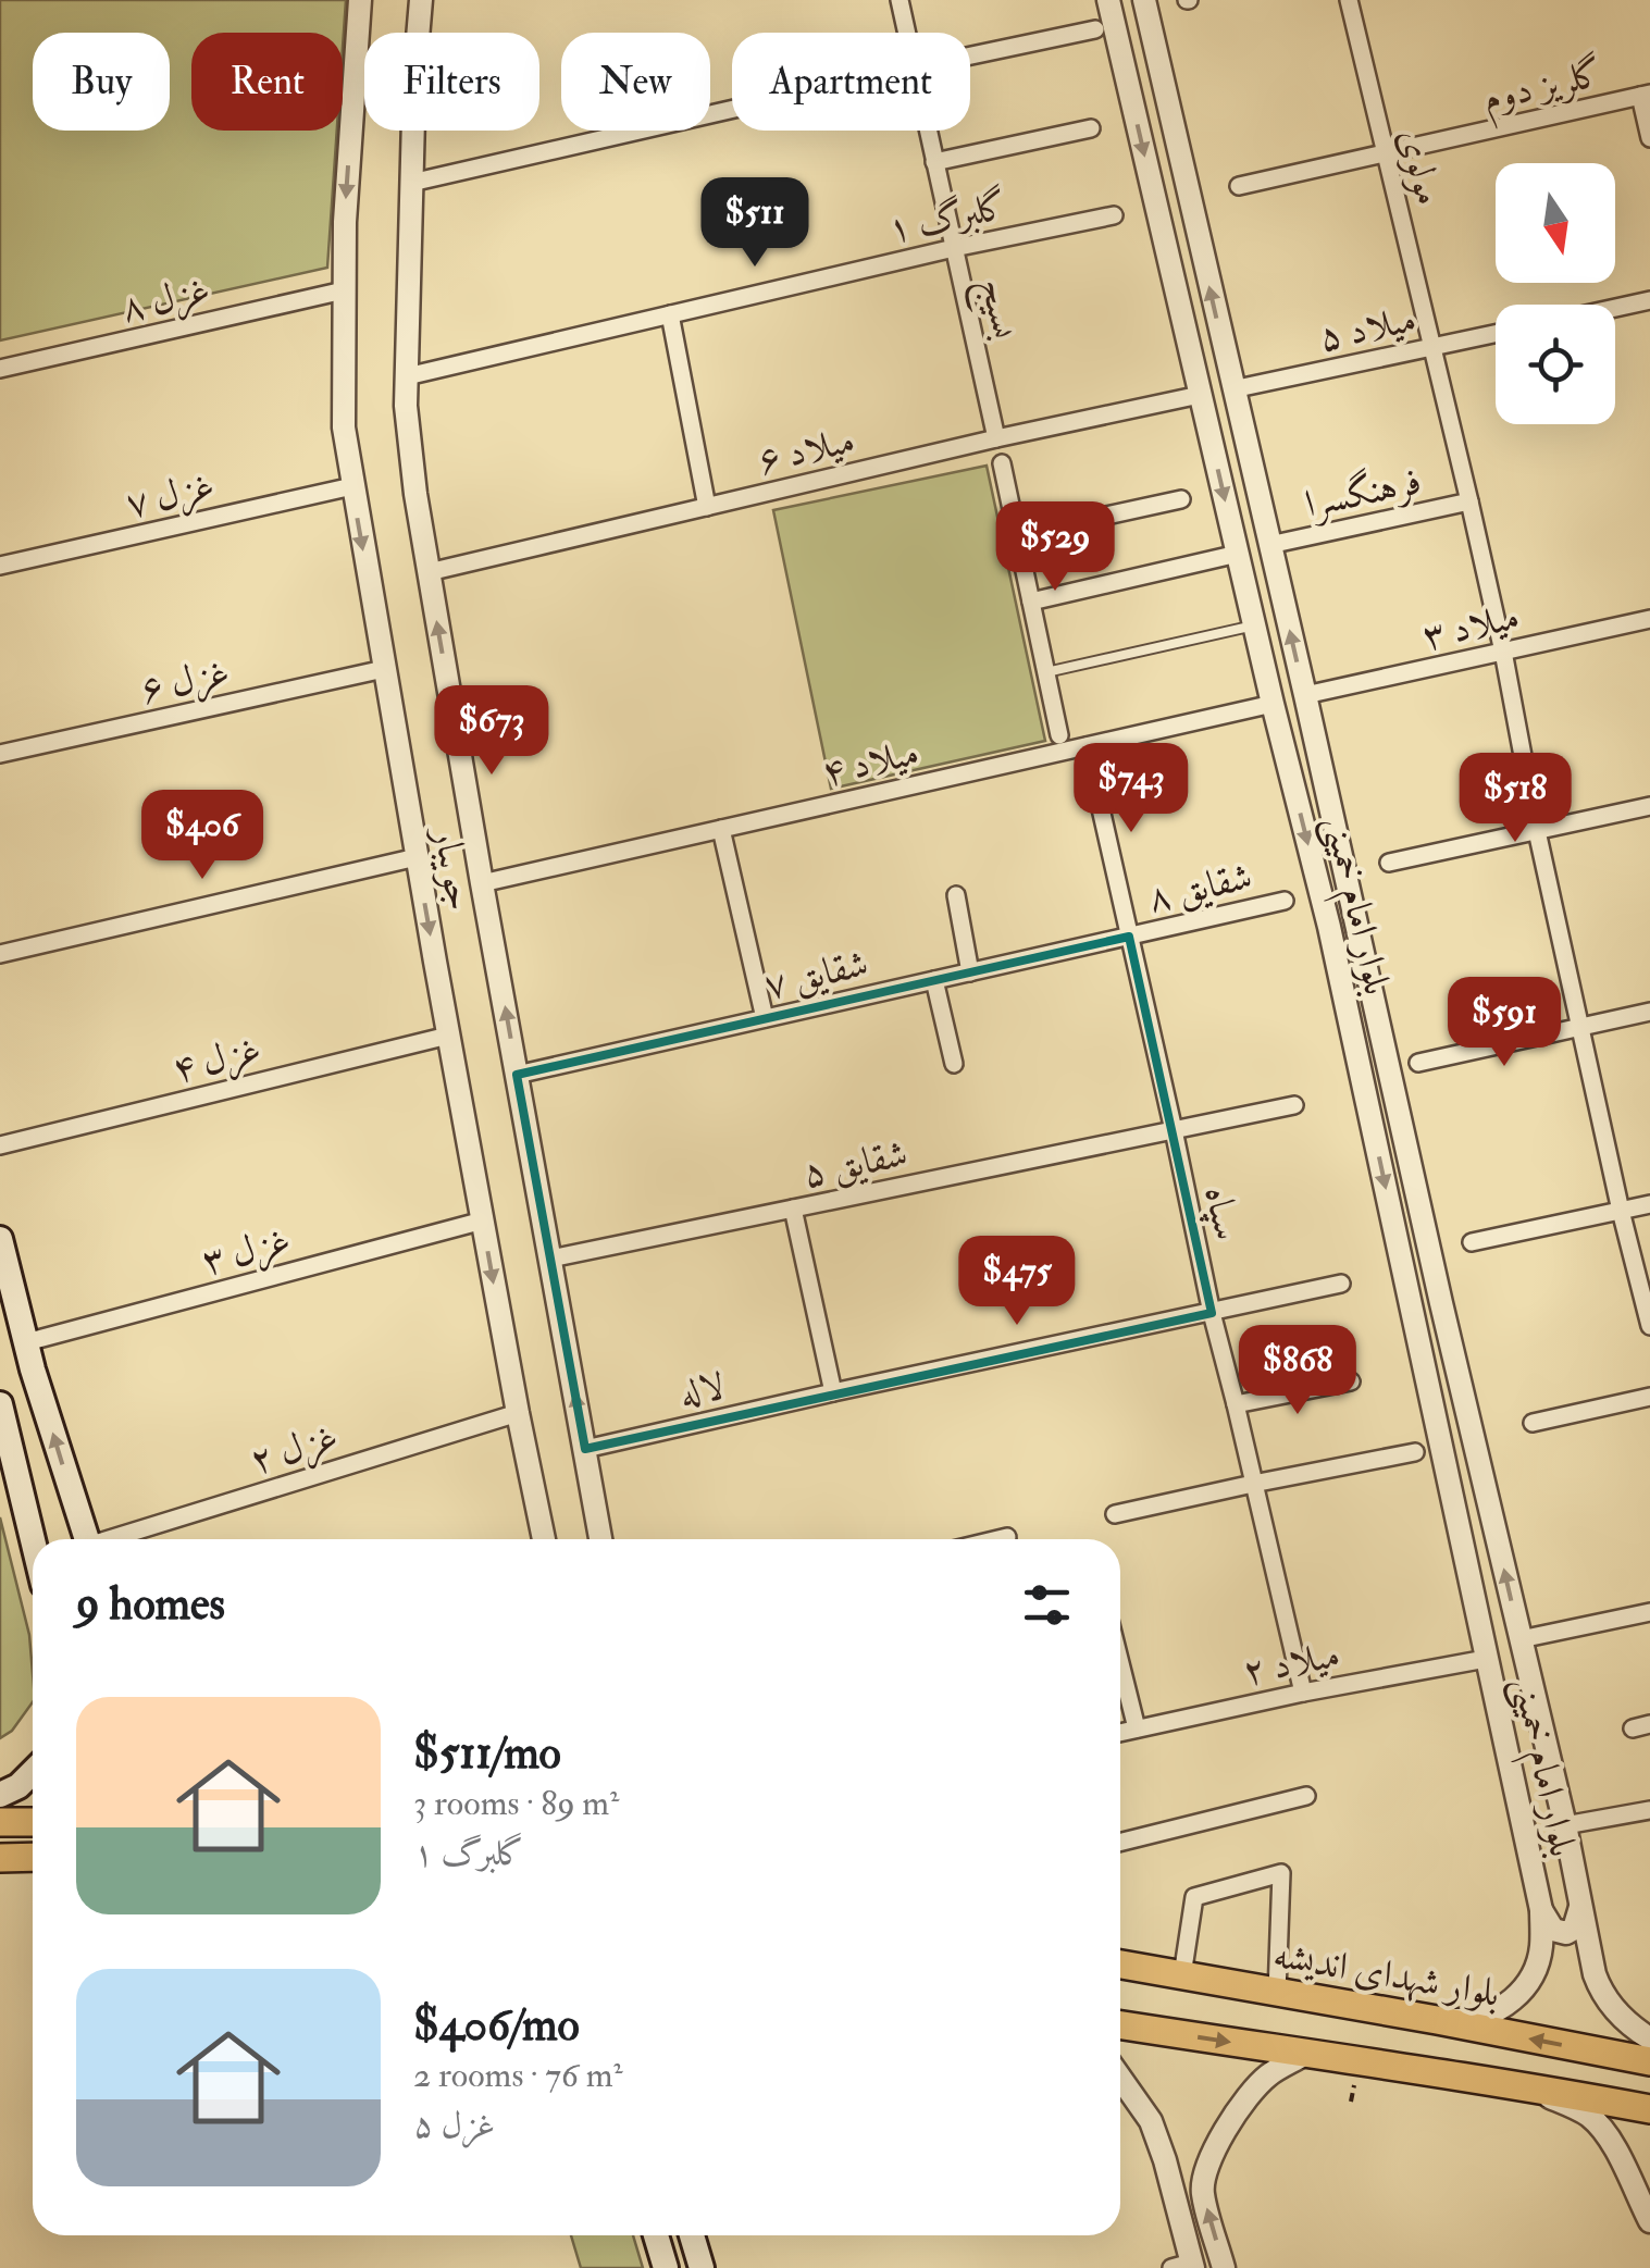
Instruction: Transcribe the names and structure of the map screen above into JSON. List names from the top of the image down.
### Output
{
  "streets": {
    "main road": ["بلوار شهدای اندیشه"],
    "street": [
      "گلریز دوم",
      "مولوی",
      "گلبرگ ۱",
      "غزل ۸",
      "بسیج",
      "میلاد ۵",
      "میلاد ۶",
      "فرهنگسرا",
      "غزل ۷",
      "میلاد ۳",
      "غزل ۶",
      "میلاد ۴",
      "جویبار",
      "شقایق ۸",
      "بلوار امام خمینی",
      "شقایق ۷",
      "غزل ۴",
      "شقایق ۵",
      "سپاه",
      "غزل ۳",
      "لاله",
      "غزل ۲",
      "میلاد ۲"
    ]
  },
  "crossings": [
    ["گلریز دوم", "مولوی"],
    ["مولوی", "میلاد ۵"],
    ["مولوی", "فرهنگسرا"],
    ["گلبرگ ۱", "بسیج"],
    ["گلبرگ ۱", "جویبار"],
    ["غزل ۸", "جویبار"],
    ["بسیج", "میلاد ۶"],
    ["میلاد ۵", "فرهنگسرا"],
    ["میلاد ۵", "بلوار امام خمینی"],
    ["میلاد ۶", "جویبار"],
    ["میلاد ۶", "بلوار امام خمینی"],
    ["فرهنگسرا", "میلاد ۳"],
    ["فرهنگسرا", "بلوار امام خمینی"],
    ["غزل ۷", "جویبار"],
    ["میلاد ۳", "بلوار امام خمینی"],
    ["غزل ۶", "جویبار"],
    ["میلاد ۴", "جویبار"],
    ["میلاد ۴", "بلوار امام خمینی"],
    ["میلاد ۴", "سپاه"],
    ["جویبار", "شقایق ۷"],
    ["جویبار", "غزل ۴"],
    ["جویبار", "شقایق ۵"],
    ["جویبار", "غزل ۳"],
    ["جویبار", "لاله"],
    ["جویبار", "غزل ۲"],
    ["شقایق ۸", "شقایق ۷"],
    ["شقایق ۸", "سپاه"],
    ["بلوار امام خمینی", "میلاد ۲"],
    ["بلوار امام خمینی", "بلوار شهدای اندیشه"],
    ["شقایق ۷", "سپاه"],
    ["شقایق ۵", "سپاه"],
    ["سپاه", "لاله"],
    ["سپاه", "میلاد ۲"]
  ],
  "north": "bottom",
  "page": {
    "chip": [
      "Buy",
      "Rent",
      "Filters",
      "New",
      "Apartment"
    ],
    "price": [
      "$511",
      "$529",
      "$673",
      "$743",
      "$518",
      "$406",
      "$591",
      "$475",
      "$868"
    ],
    "heading": "9 homes",
    "list": [
      {
        "name": "$511/mo",
        "note": "3 rooms · 89 m² · گلبرگ ۱"
      },
      {
        "name": "$406/mo",
        "note": "2 rooms · 76 m² · غزل ۵"
      }
    ]
  }
}
